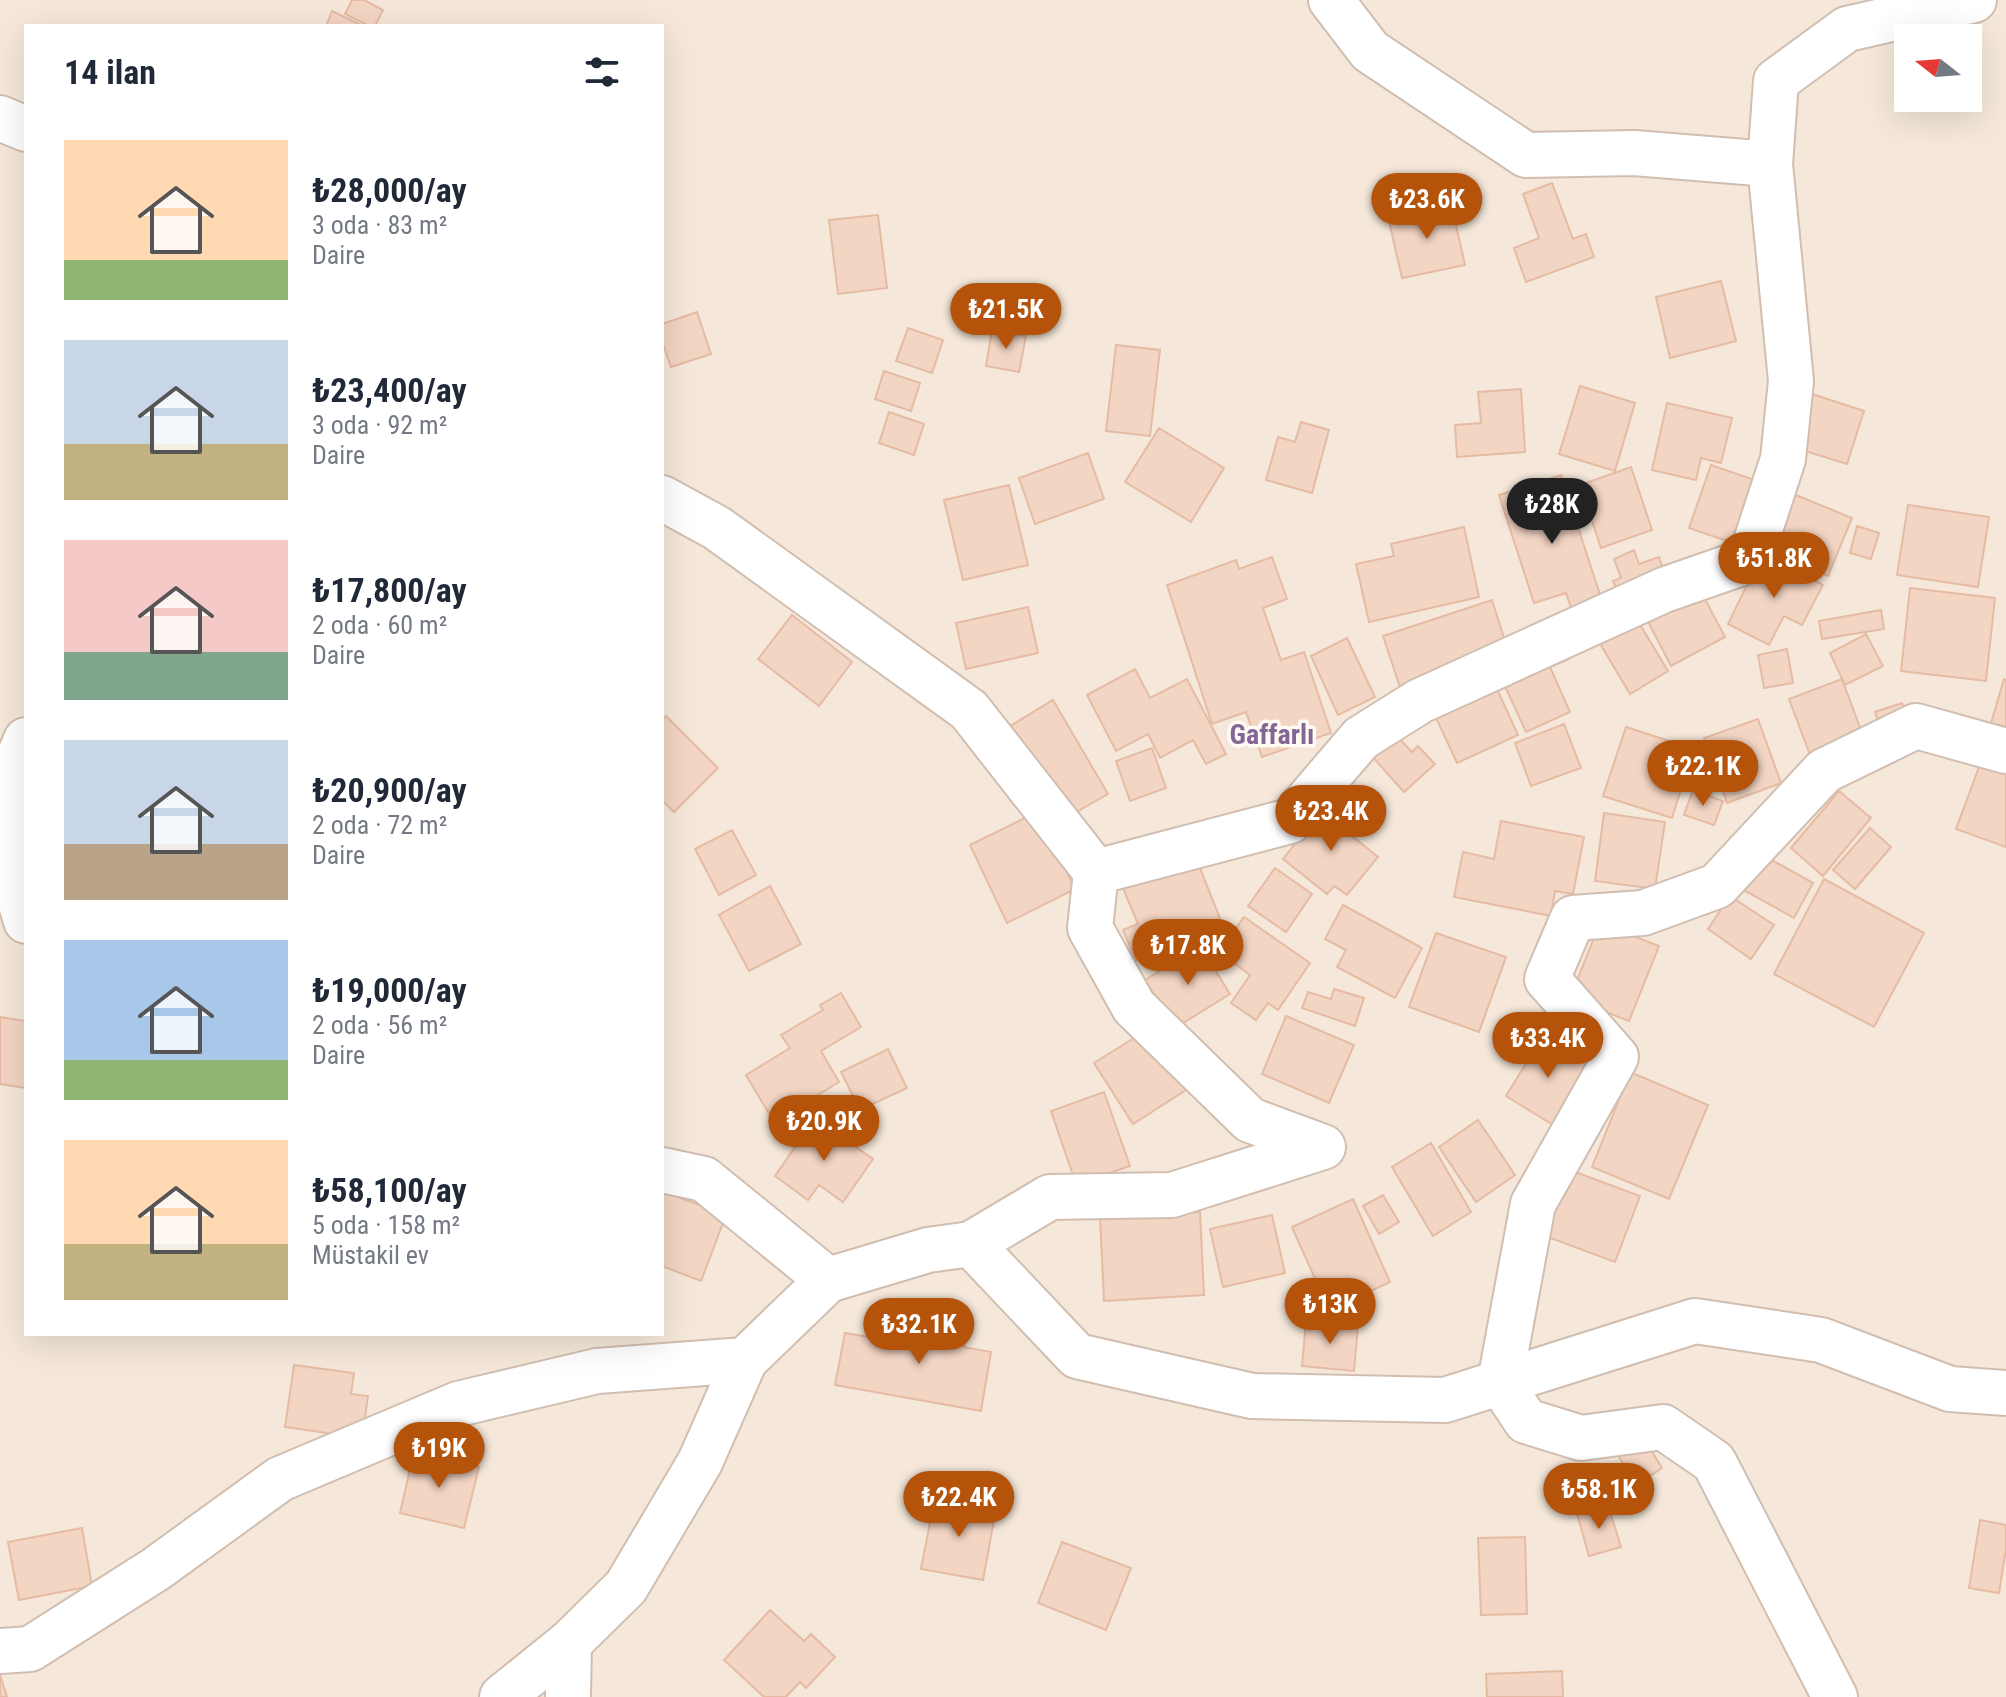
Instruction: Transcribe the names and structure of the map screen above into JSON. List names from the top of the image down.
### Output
{
  "districts": ["Gaffarlı"],
  "north": "left",
  "page": {
    "heading": "14 ilan",
    "list": [
      {
        "name": "₺28,000/ay",
        "note": "3 oda · 83 m² · Daire"
      },
      {
        "name": "₺23,400/ay",
        "note": "3 oda · 92 m² · Daire"
      },
      {
        "name": "₺17,800/ay",
        "note": "2 oda · 60 m² · Daire"
      },
      {
        "name": "₺20,900/ay",
        "note": "2 oda · 72 m² · Daire"
      },
      {
        "name": "₺19,000/ay",
        "note": "2 oda · 56 m² · Daire"
      },
      {
        "name": "₺58,100/ay",
        "note": "5 oda · 158 m² · Müstakil ev"
      }
    ],
    "price": [
      "₺23.6K",
      "₺21.5K",
      "₺28K",
      "₺51.8K",
      "₺22.1K",
      "₺23.4K",
      "₺17.8K",
      "₺33.4K",
      "₺20.9K",
      "₺13K",
      "₺32.1K",
      "₺19K",
      "₺58.1K",
      "₺22.4K"
    ]
  }
}
